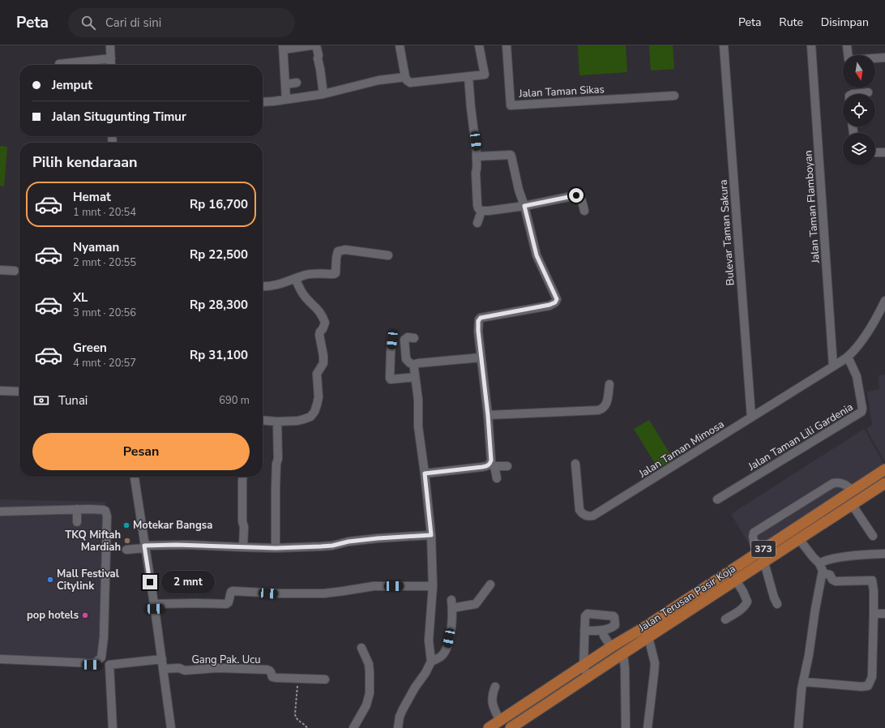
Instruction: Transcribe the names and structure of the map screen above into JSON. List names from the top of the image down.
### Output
{
  "streets": {
    "main road": ["373", "Jalan Terusan Pasir Koja"],
    "street": [
      "Jalan Taman Sikas",
      "Jalan Taman Flamboyan",
      "Bulevar Taman Sakura",
      "Jalan Taman Lili Gardenia",
      "Jalan Taman Mimosa",
      "Gang Pak. Ucu"
    ]
  },
  "crossings": [
    ["Jalan Taman Flamboyan", "Jalan Taman Mimosa"],
    ["Bulevar Taman Sakura", "Jalan Taman Mimosa"],
    ["Jalan Taman Lili Gardenia", "Jalan Taman Mimosa"]
  ],
  "places": [
    "Motekar Bangsa",
    "TKQ Miftah Mardiah",
    "Mall Festival Citylink",
    "pop hotels"
  ],
  "north": "bottom",
  "page": {
    "header": "Peta",
    "search": "Cari di sini",
    "nav": ["Peta", "Rute", "Disimpan"],
    "banner": ["Jemput", "Jalan Situgunting Timur"],
    "heading": "Pilih kendaraan",
    "list": [
      {
        "name": "Hemat",
        "note": "1 mnt · 20:54",
        "value": "Rp 16,700"
      },
      {
        "name": "Nyaman",
        "note": "2 mnt · 20:55",
        "value": "Rp 22,500"
      },
      {
        "name": "XL",
        "note": "3 mnt · 20:56",
        "value": "Rp 28,300"
      },
      {
        "name": "Green",
        "note": "4 mnt · 20:57",
        "value": "Rp 31,100"
      }
    ],
    "pay": ["Tunai", "690 m"],
    "buttons": "Pesan",
    "bubble": "2 mnt"
  }
}
